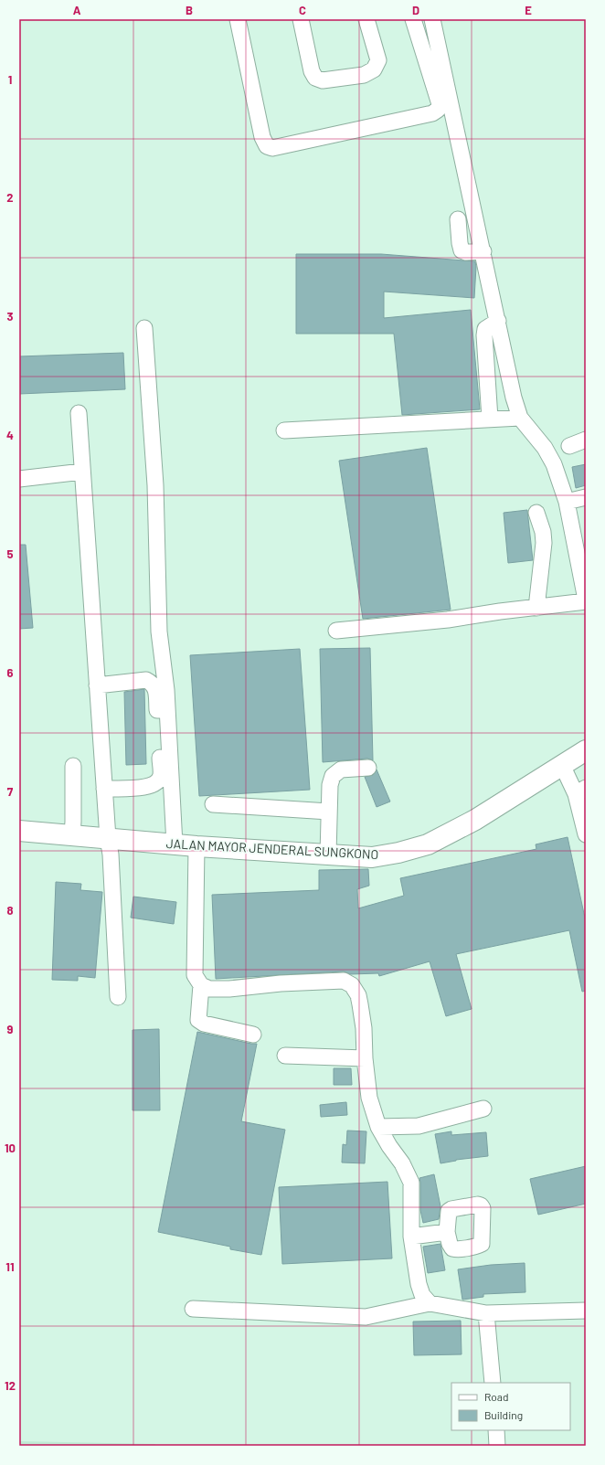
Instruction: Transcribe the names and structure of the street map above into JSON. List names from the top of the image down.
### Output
{
  "streets": {
    "main road": ["JALAN MAYOR JENDERAL SUNGKONO"]
  },
  "legend": ["Road", "Building"],
  "grid": {
    "columns": [
      "A",
      "B",
      "C",
      "D",
      "E"
    ],
    "rows": [
      "1",
      "2",
      "3",
      "4",
      "5",
      "6",
      "7",
      "8",
      "9",
      "10",
      "11",
      "12"
    ]
  }
}
